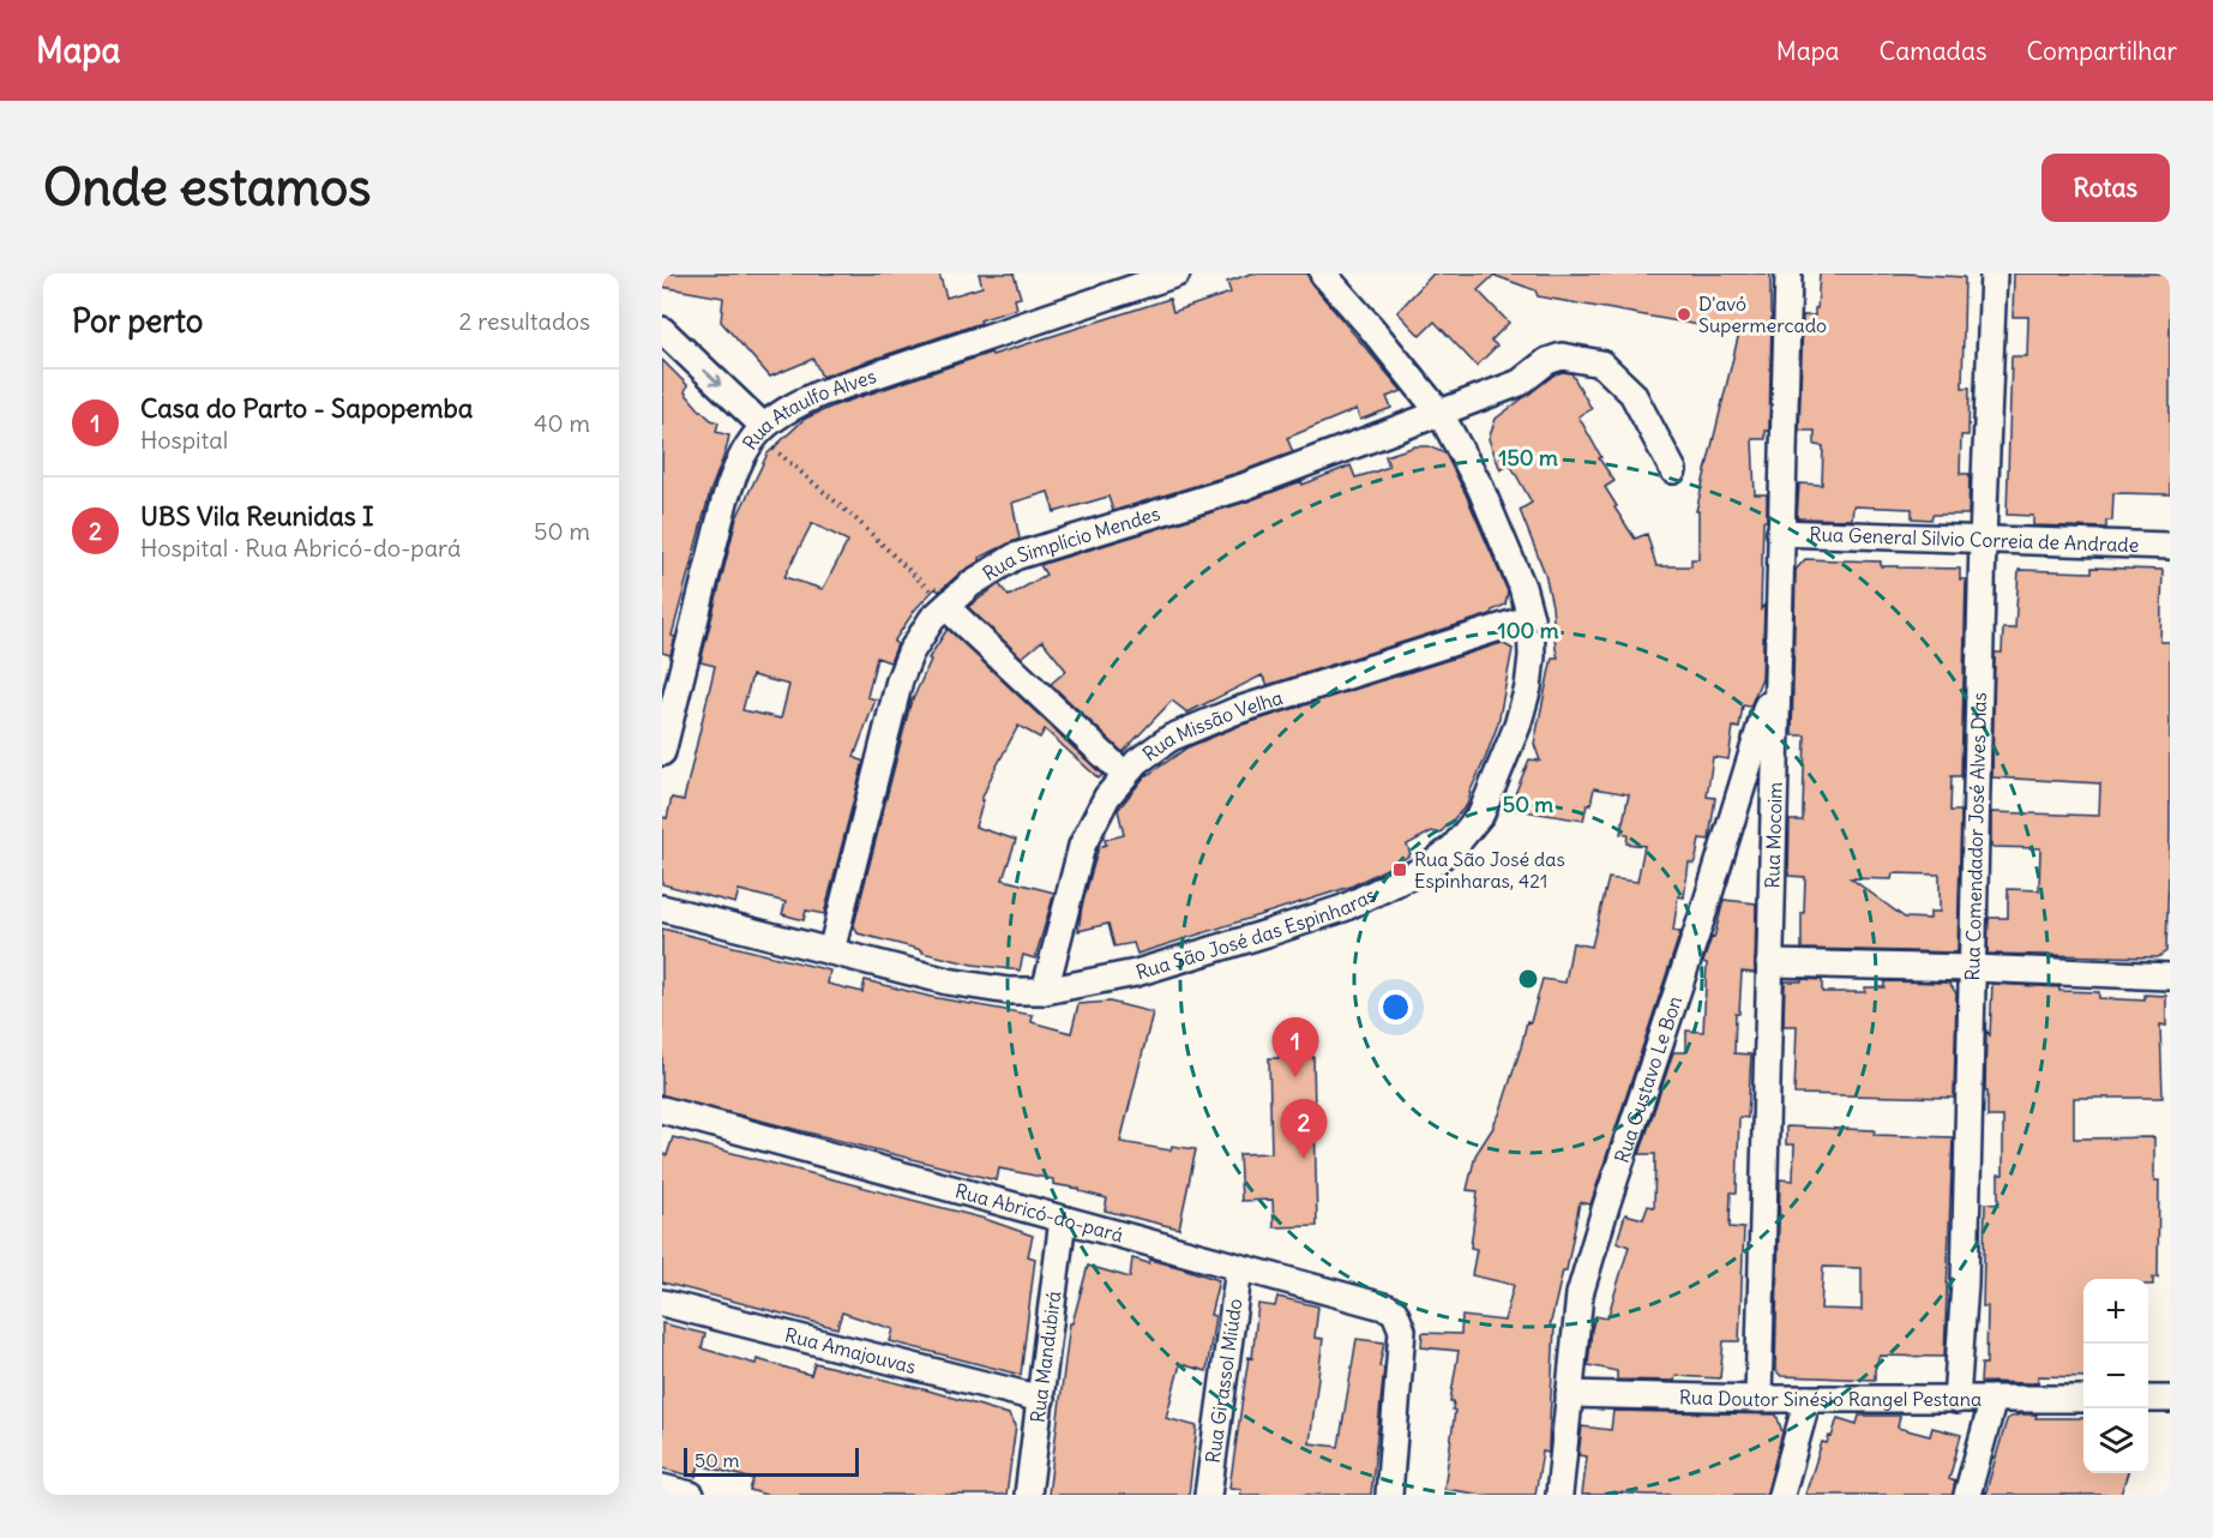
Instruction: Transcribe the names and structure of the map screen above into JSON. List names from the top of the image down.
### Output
{
  "streets": {
    "street": [
      "Rua Ataulfo Alves",
      "Rua General Silvio Correia de Andrade",
      "Rua Simplício Mendes",
      "Rua Missão Velha",
      "Rua Mocoim",
      "Rua Comendador José Alves Dias",
      "Rua São José das Espinharas",
      "Rua Gustavo Le Bon",
      "Rua Abricó-do-pará",
      "Rua Amajouvas",
      "Rua Mandubirá",
      "Rua Girassol Miúdo",
      "Rua Doutor Sinésio Rangel Pestana"
    ]
  },
  "crossings": [
    ["Rua General Silvio Correia de Andrade", "Rua Mocoim"],
    ["Rua General Silvio Correia de Andrade", "Rua Comendador José Alves Dias"],
    ["Rua Simplício Mendes", "Rua São José das Espinharas"],
    ["Rua Missão Velha", "Rua São José das Espinharas"],
    ["Rua Mocoim", "Rua Gustavo Le Bon"],
    ["Rua Mocoim", "Rua Doutor Sinésio Rangel Pestana"],
    ["Rua Comendador José Alves Dias", "Rua Doutor Sinésio Rangel Pestana"],
    ["Rua Gustavo Le Bon", "Rua Doutor Sinésio Rangel Pestana"],
    ["Rua Abricó-do-pará", "Rua Mandubirá"],
    ["Rua Abricó-do-pará", "Rua Girassol Miúdo"],
    ["Rua Amajouvas", "Rua Mandubirá"]
  ],
  "places": {
    "other": ["D'avó Supermercado"],
    "transit": ["Rua São José das Espinharas, 421"]
  },
  "scale_bar": "50 m",
  "page": {
    "header": "Mapa",
    "nav": ["Mapa", "Camadas", "Compartilhar"],
    "buttons": "Rotas",
    "title": "Onde estamos",
    "heading": ["Por perto", "2 resultados"],
    "list": [
      {
        "mark": "1",
        "name": "Casa do Parto - Sapopemba",
        "note": "Hospital",
        "value": "40 m"
      },
      {
        "mark": "2",
        "name": "UBS Vila Reunidas I",
        "note": "Hospital · Rua Abricó-do-pará",
        "value": "50 m"
      }
    ],
    "pins": ["1", "2"],
    "map_buttons": ["+", "−"],
    "scale": "50 m"
  },
  "rings": ["150 m", "100 m", "50 m"]
}
